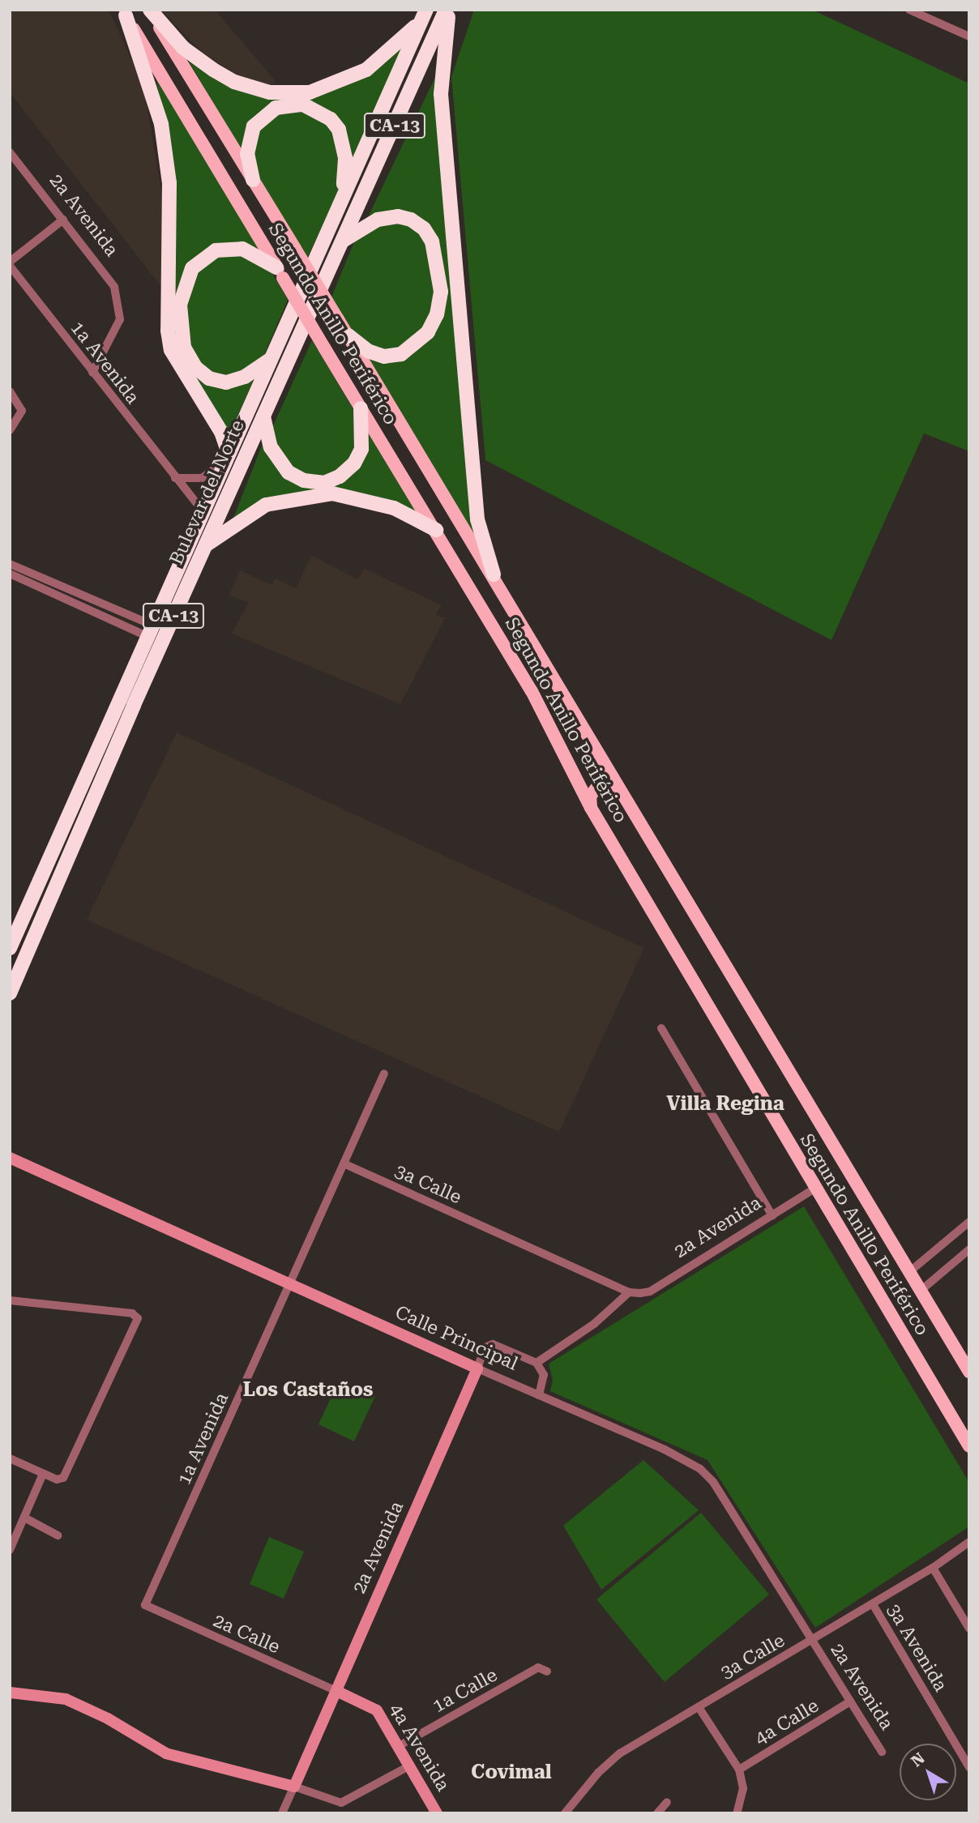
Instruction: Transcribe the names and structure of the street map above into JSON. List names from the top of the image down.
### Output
{
  "streets": {
    "highway": ["CA-13", "Bulevar del Norte"],
    "main road": ["Segundo Anillo Periférico"],
    "street": [
      "2a Avenida",
      "1a Avenida",
      "3a Calle",
      "Calle Principal",
      "2a Calle",
      "3a Avenida",
      "1a Calle",
      "4a Calle",
      "4a Avenida"
    ]
  },
  "crossings": [
    ["2a Avenida", "Segundo Anillo Periférico"],
    ["2a Avenida", "1a Avenida"],
    ["2a Avenida", "3a Calle"],
    ["2a Avenida", "Calle Principal"],
    ["2a Avenida", "2a Calle"],
    ["2a Avenida", "4a Calle"],
    ["2a Avenida", "4a Avenida"],
    ["1a Avenida", "Bulevar del Norte"],
    ["1a Avenida", "3a Calle"],
    ["1a Avenida", "Calle Principal"],
    ["1a Avenida", "2a Calle"],
    ["3a Calle", "Calle Principal"],
    ["3a Calle", "3a Avenida"],
    ["2a Calle", "4a Avenida"],
    ["1a Calle", "4a Avenida"]
  ],
  "districts": ["Villa Regina", "Los Castaños", "Covimal"],
  "north": "top left"
}
